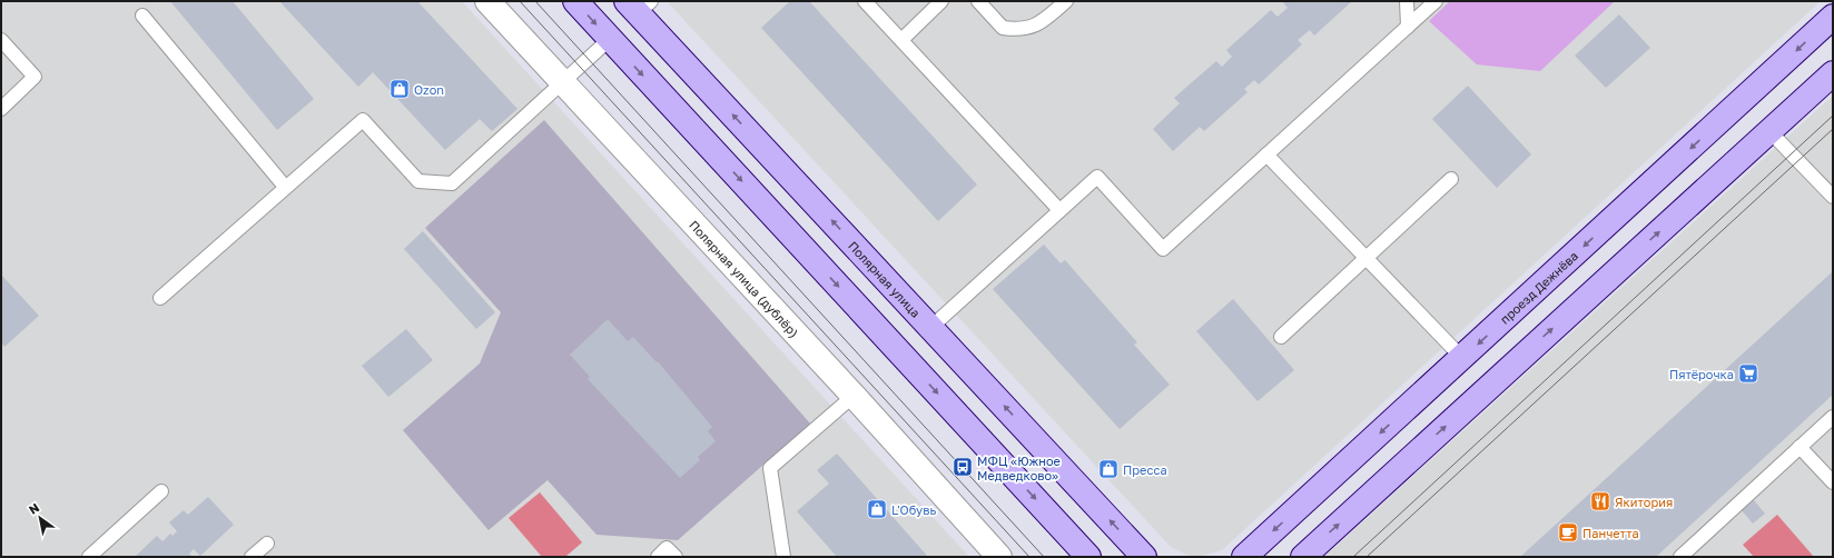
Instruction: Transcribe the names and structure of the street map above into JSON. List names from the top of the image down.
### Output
{
  "streets": {
    "main road": ["Полярная улица", "проезд Дежнёва"],
    "street": ["Полярная улица (дублёр)"]
  },
  "places": {
    "shop": ["Ozon", "Пресса", "L'Обувь"],
    "supermarket": ["Пятёрочка"],
    "bus stop": ["МФЦ «Южное Медведково»"],
    "restaurant": ["Якитория"],
    "cafe": ["Панчетта"]
  },
  "north": "top left"
}
